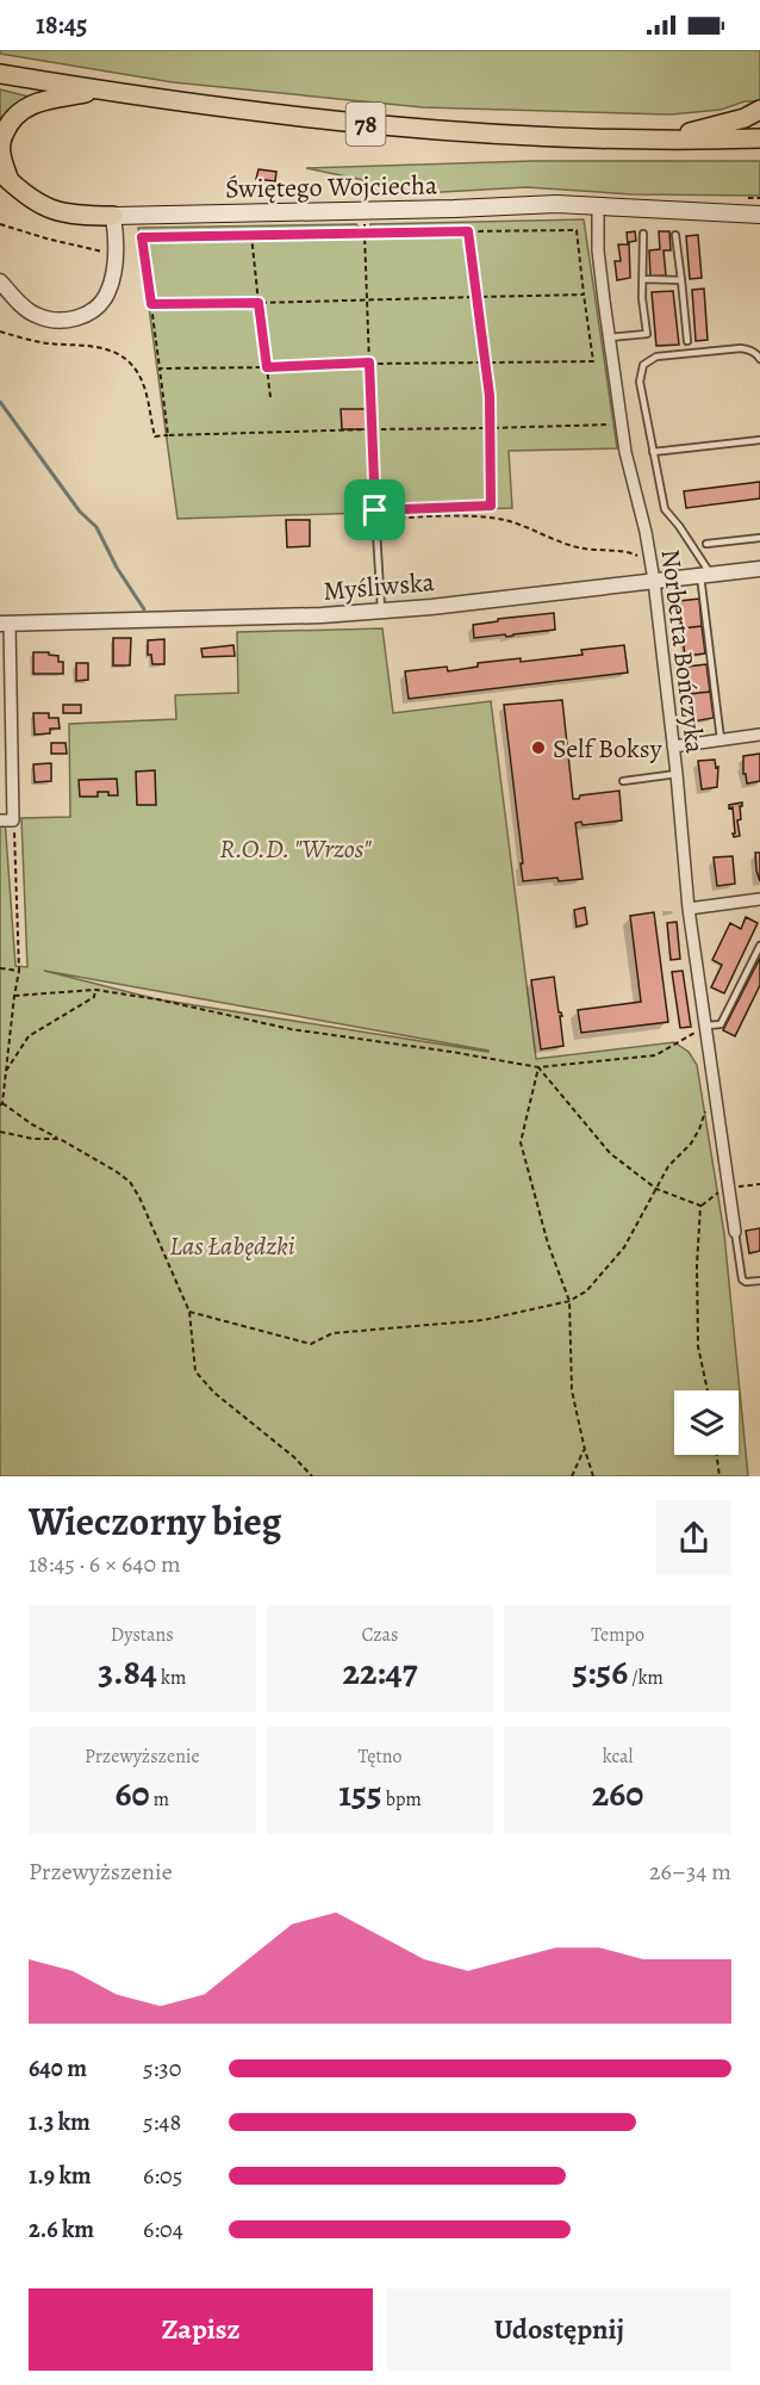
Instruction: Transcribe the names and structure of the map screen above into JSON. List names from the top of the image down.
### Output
{
  "streets": {
    "main road": ["78", "Świętego Wojciecha"],
    "street": ["Myśliwska", "Norberta Bończyka"]
  },
  "crossings": [
    ["Świętego Wojciecha", "Norberta Bończyka"],
    ["Myśliwska", "Norberta Bończyka"]
  ],
  "parks": ["R.O.D. \"Wrzos\"", "Las Łabędzki"],
  "places": ["Self Boksy"],
  "page": {
    "status": "18:45",
    "heading": ["Wieczorny bieg", "18:45 · 6 × 640 m"],
    "stats": [
      ["Dystans", "3.84 km"],
      ["Czas", "22:47"],
      ["Tempo", "5:56 /km"],
      ["Przewyższenie", "60 m"],
      ["Tętno", "155 bpm"],
      ["kcal", "260"]
    ],
    "chart": ["Przewyższenie", "26–34 m"],
    "list": [
      {
        "name": "640 m",
        "note": "5:30"
      },
      {
        "name": "1.3 km",
        "note": "5:48"
      },
      {
        "name": "1.9 km",
        "note": "6:05"
      },
      {
        "name": "2.6 km",
        "note": "6:04"
      }
    ],
    "buttons": ["Zapisz", "Udostępnij"]
  }
}
